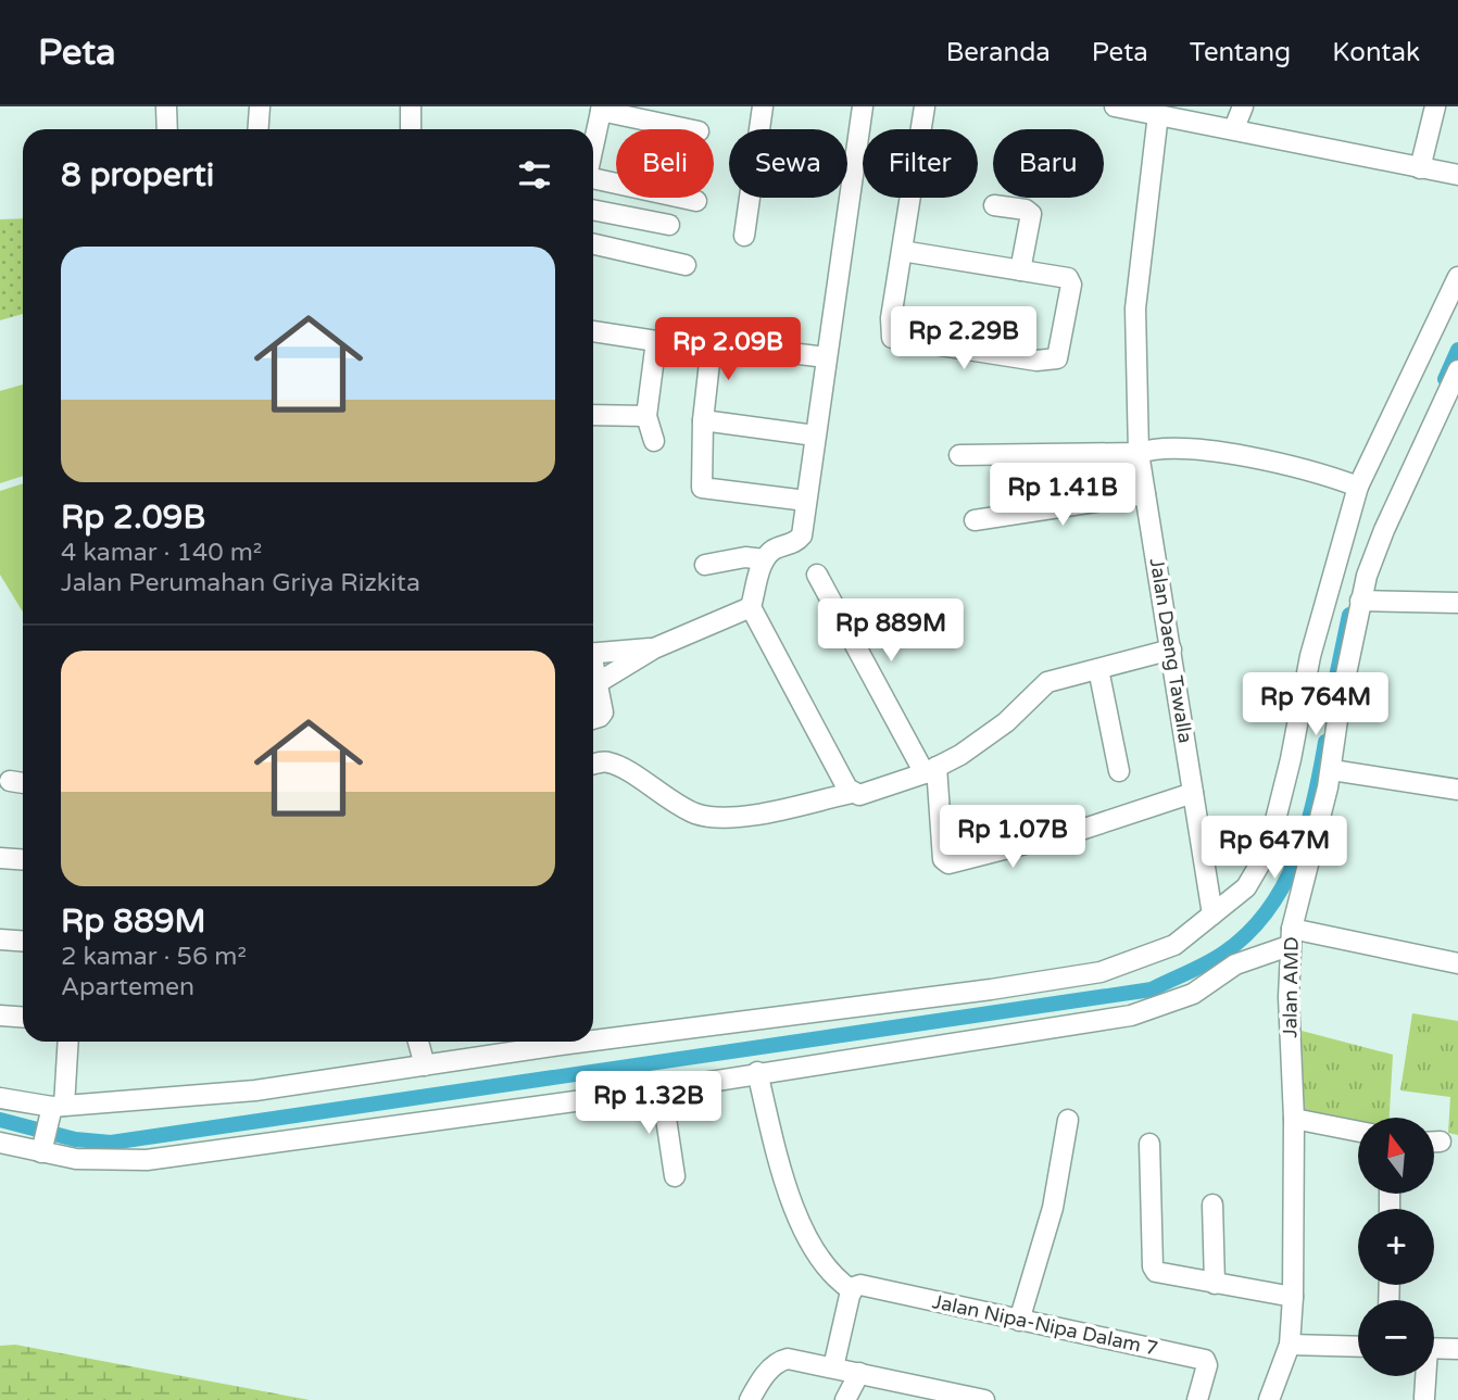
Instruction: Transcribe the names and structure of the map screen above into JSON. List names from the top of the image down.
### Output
{
  "streets": {
    "street": ["Jalan Daeng Tawalla", "Jalan AMD", "Jalan Nipa-Nipa Dalam 7"]
  },
  "north": "top",
  "page": {
    "header": "Peta",
    "nav": [
      "Beranda",
      "Peta",
      "Tentang",
      "Kontak"
    ],
    "chip": [
      "Beli",
      "Sewa",
      "Filter",
      "Baru"
    ],
    "heading": "8 properti",
    "list": [
      {
        "name": "Rp 2.09B",
        "note": "4 kamar · 140 m² · Jalan Perumahan Griya Rizkita"
      },
      {
        "name": "Rp 889M",
        "note": "2 kamar · 56 m² · Apartemen"
      }
    ],
    "price": [
      "Rp 2.29B",
      "Rp 2.09B",
      "Rp 1.41B",
      "Rp 889M",
      "Rp 764M",
      "Rp 1.07B",
      "Rp 647M",
      "Rp 1.32B"
    ],
    "map_buttons": ["+", "−"]
  }
}
